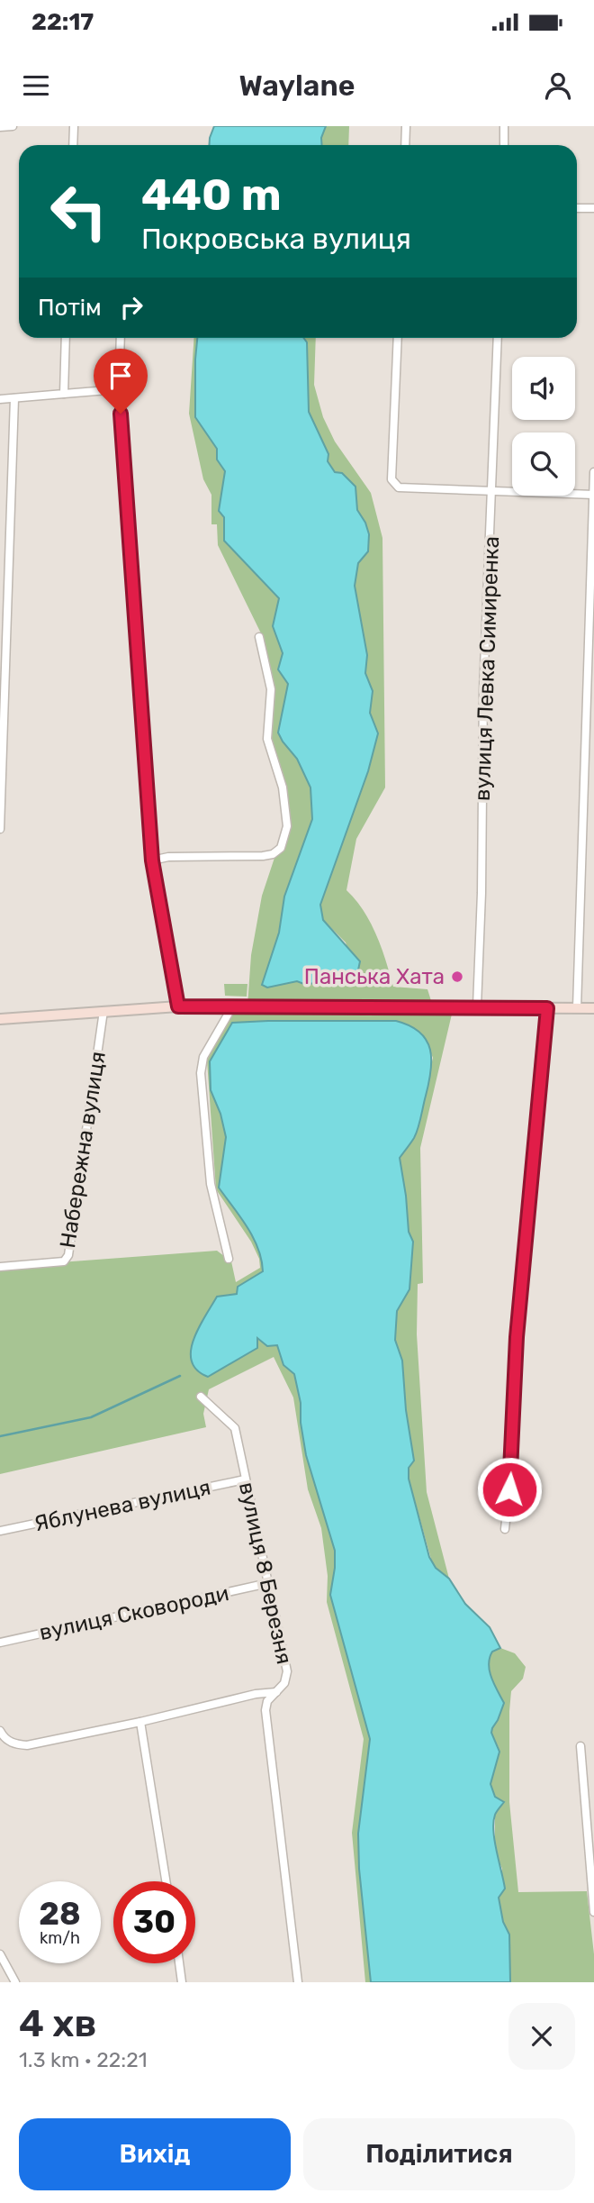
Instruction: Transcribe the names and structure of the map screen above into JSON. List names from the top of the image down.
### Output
{
  "streets": {
    "street": [
      "вулиця Левка Симиренка",
      "Набережна вулиця",
      "Яблунева вулиця",
      "вулиця 8 Березня",
      "вулиця Сковороди"
    ]
  },
  "crossings": [
    ["Яблунева вулиця", "вулиця 8 Березня"],
    ["вулиця 8 Березня", "вулиця Сковороди"]
  ],
  "places": ["Панська Хата"],
  "page": {
    "status": "22:17",
    "header": "Waylane",
    "turn": ["440 m", "Покровська вулиця"],
    "then": "Потім",
    "speed": "28 km/h",
    "limit": "30",
    "heading": ["4 хв", "1.3 km · 22:21"],
    "buttons": ["Вихід", "Поділитися"]
  }
}
